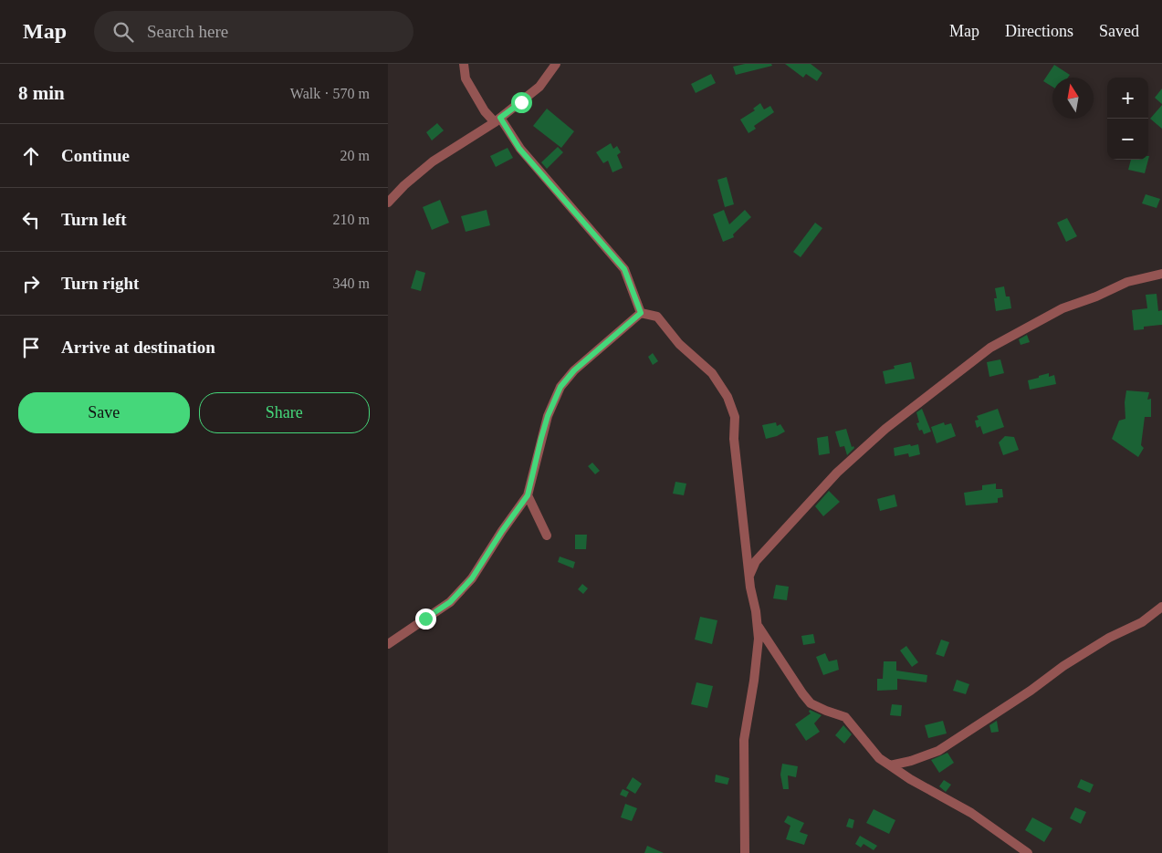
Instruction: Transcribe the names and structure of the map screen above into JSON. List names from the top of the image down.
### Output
{
  "north": "top",
  "page": {
    "header": "Map",
    "search": "Search here",
    "nav": ["Map", "Directions", "Saved"],
    "heading": ["8 min", "Walk · 570 m"],
    "map_buttons": ["+", "−"],
    "list": [
      ["Continue", "20 m"],
      ["Turn left", "210 m"],
      ["Turn right", "340 m"],
      "Arrive at destination"
    ],
    "buttons": ["Save", "Share"]
  }
}
